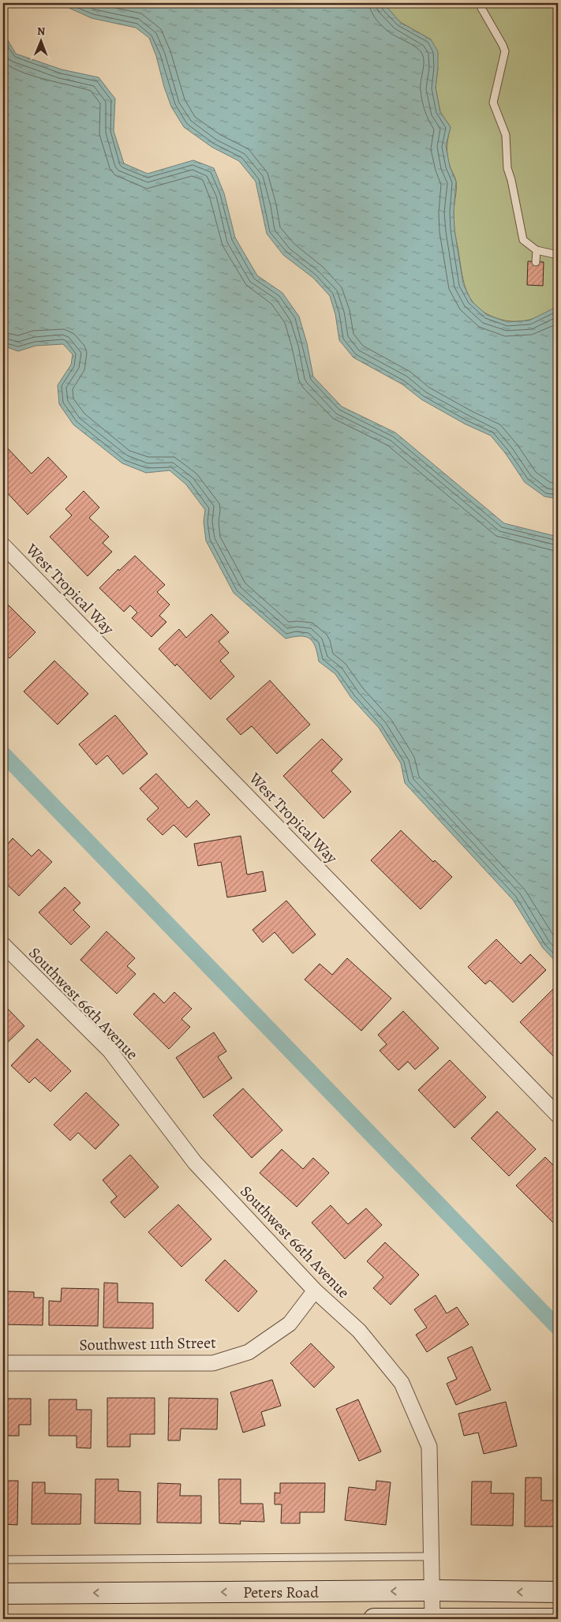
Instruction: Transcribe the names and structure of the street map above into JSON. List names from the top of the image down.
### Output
{
  "streets": {
    "main road": ["Peters Road"],
    "street": ["West Tropical Way", "Southwest 66th Avenue", "Southwest 11th Street"]
  },
  "crossings": [
    ["Southwest 66th Avenue", "Southwest 11th Street"],
    ["Southwest 66th Avenue", "Peters Road"]
  ],
  "north": "top"
}
